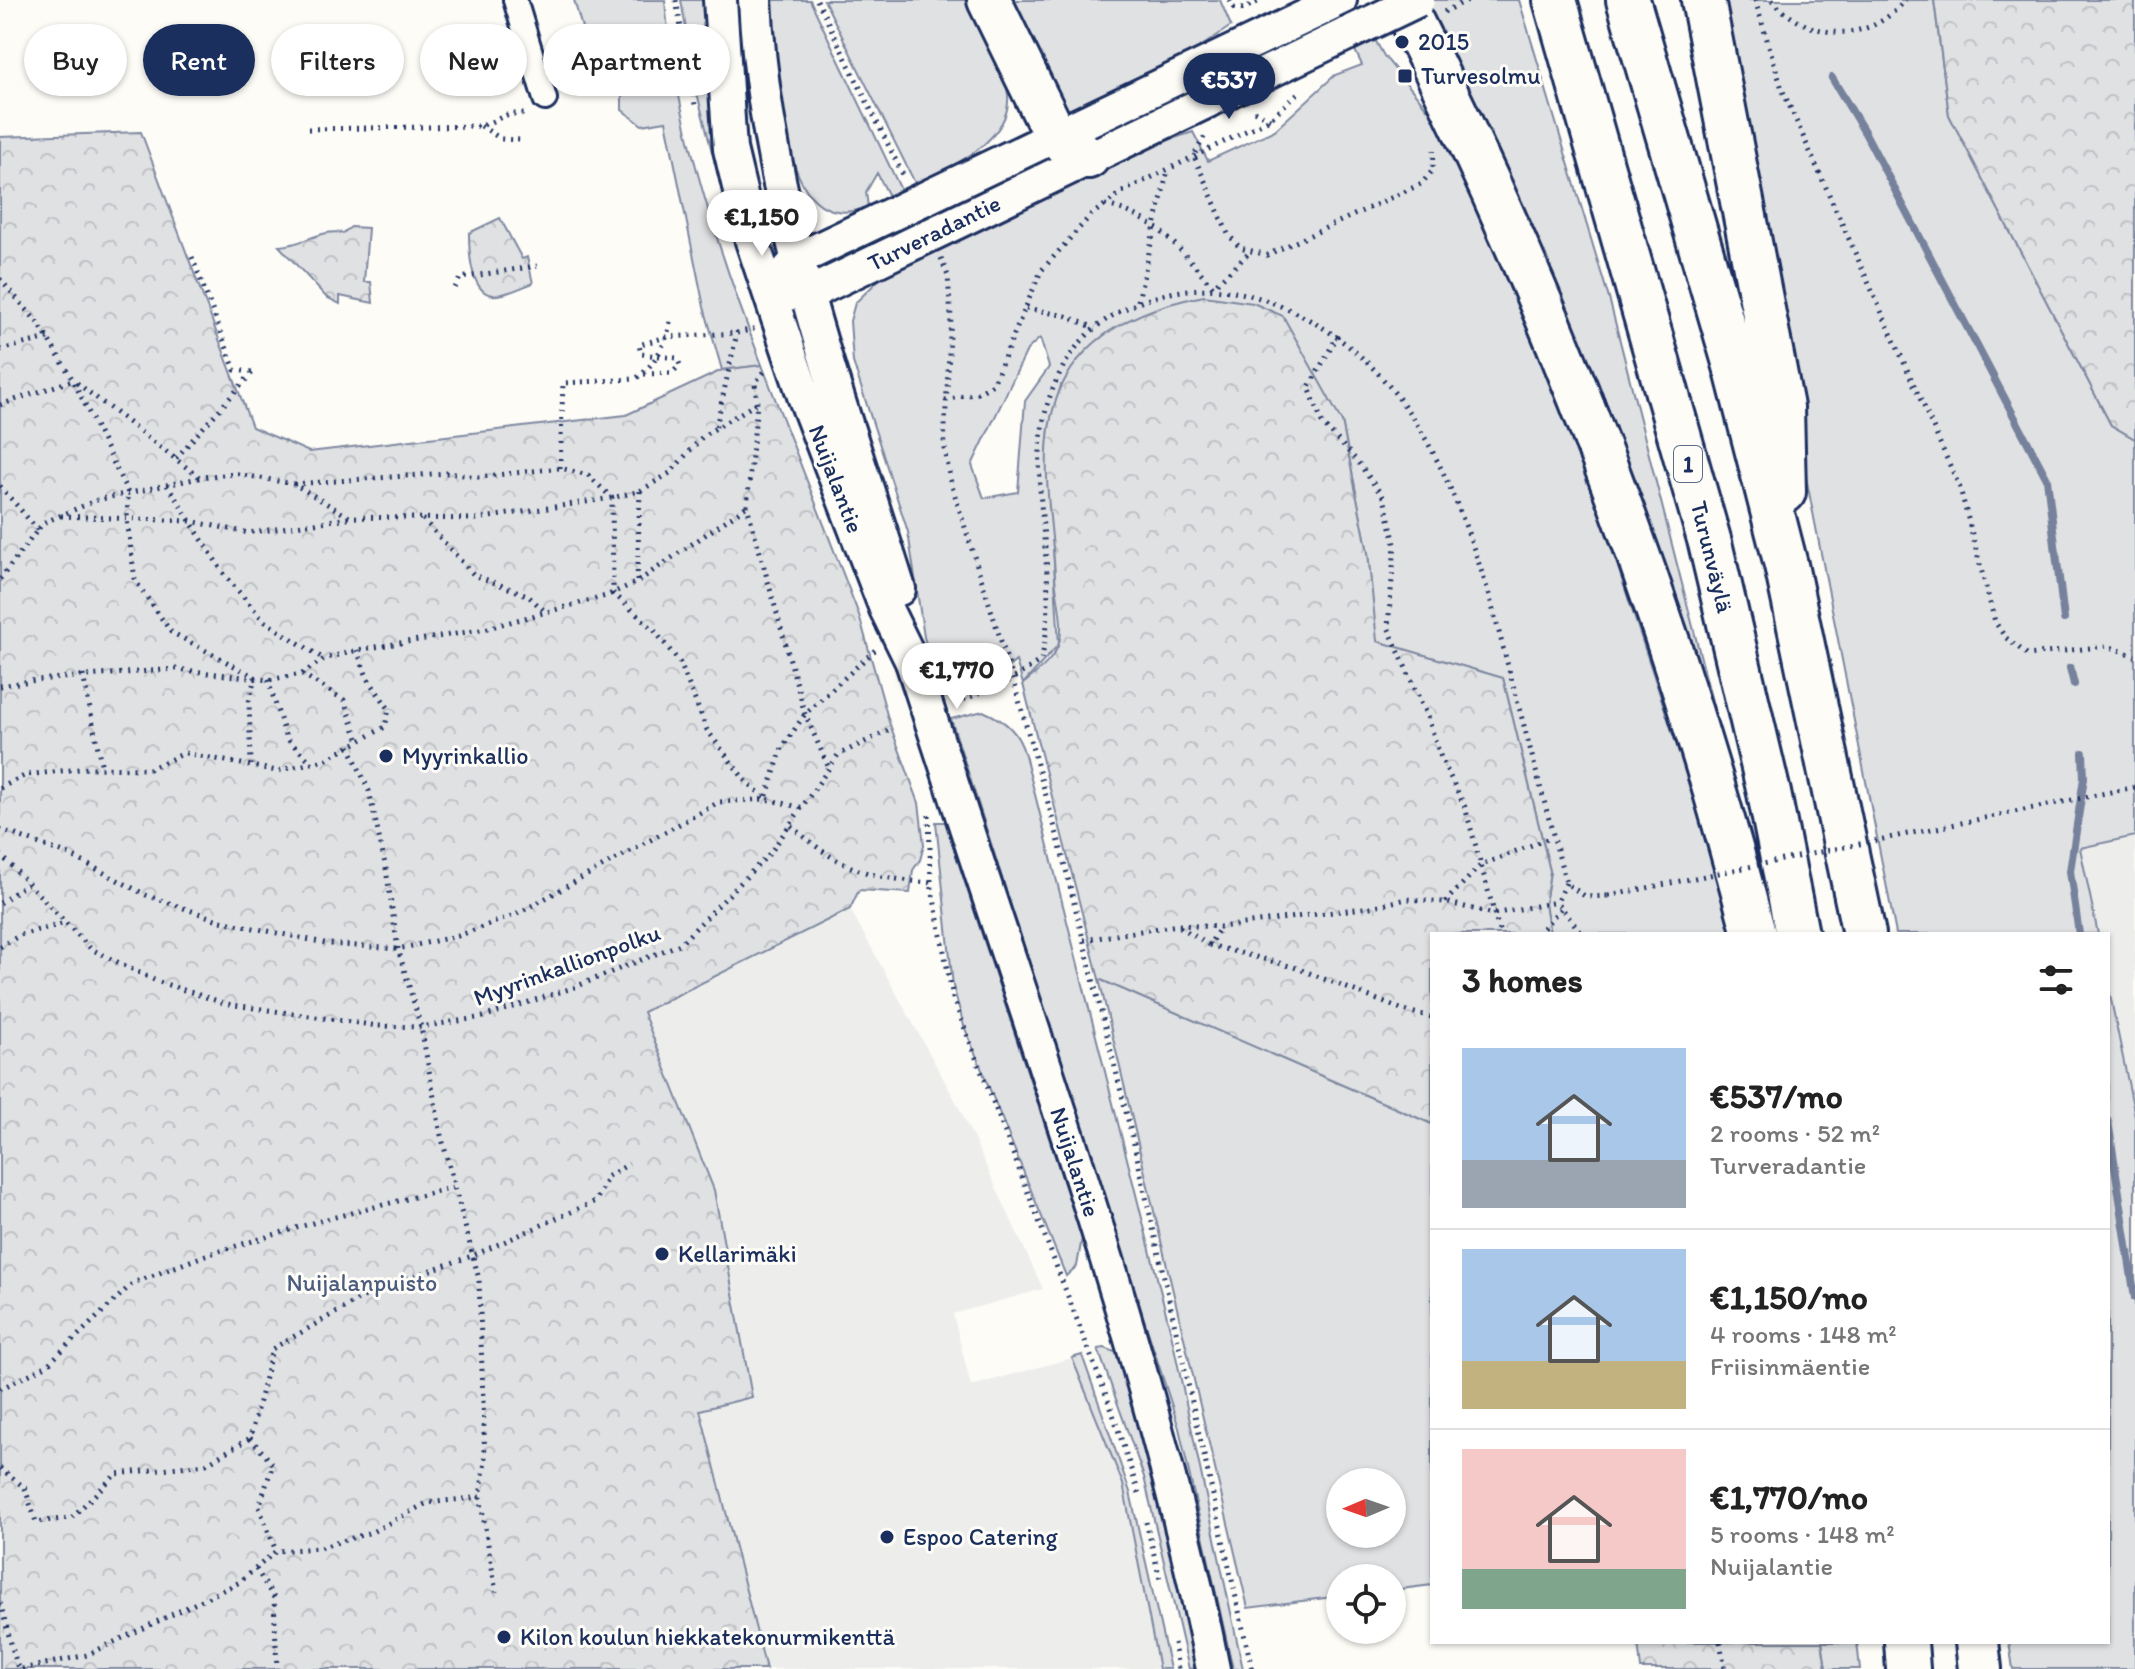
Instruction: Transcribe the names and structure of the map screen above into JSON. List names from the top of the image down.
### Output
{
  "streets": {
    "highway": ["1", "Turunväylä"],
    "main road": ["Turveradantie", "Nuijalantie"],
    "path": ["Myyrinkallionpolku"]
  },
  "crossings": [
    ["Turveradantie", "Nuijalantie"]
  ],
  "parks": ["Nuijalanpuisto"],
  "places": {
    "other": [
      "2015",
      "Myyrinkallio",
      "Kellarimäki",
      "Espoo Catering",
      "Kilon koulun hiekkatekonurmikenttä"
    ],
    "transit": ["Turvesolmu"]
  },
  "north": "left",
  "page": {
    "chip": [
      "Buy",
      "Rent",
      "Filters",
      "New",
      "Apartment"
    ],
    "price": ["€537", "€1,150", "€1,770"],
    "heading": "3 homes",
    "list": [
      {
        "name": "€537/mo",
        "note": "2 rooms · 52 m² · Turveradantie"
      },
      {
        "name": "€1,150/mo",
        "note": "4 rooms · 148 m² · Friisinmäentie"
      },
      {
        "name": "€1,770/mo",
        "note": "5 rooms · 148 m² · Nuijalantie"
      }
    ]
  }
}
